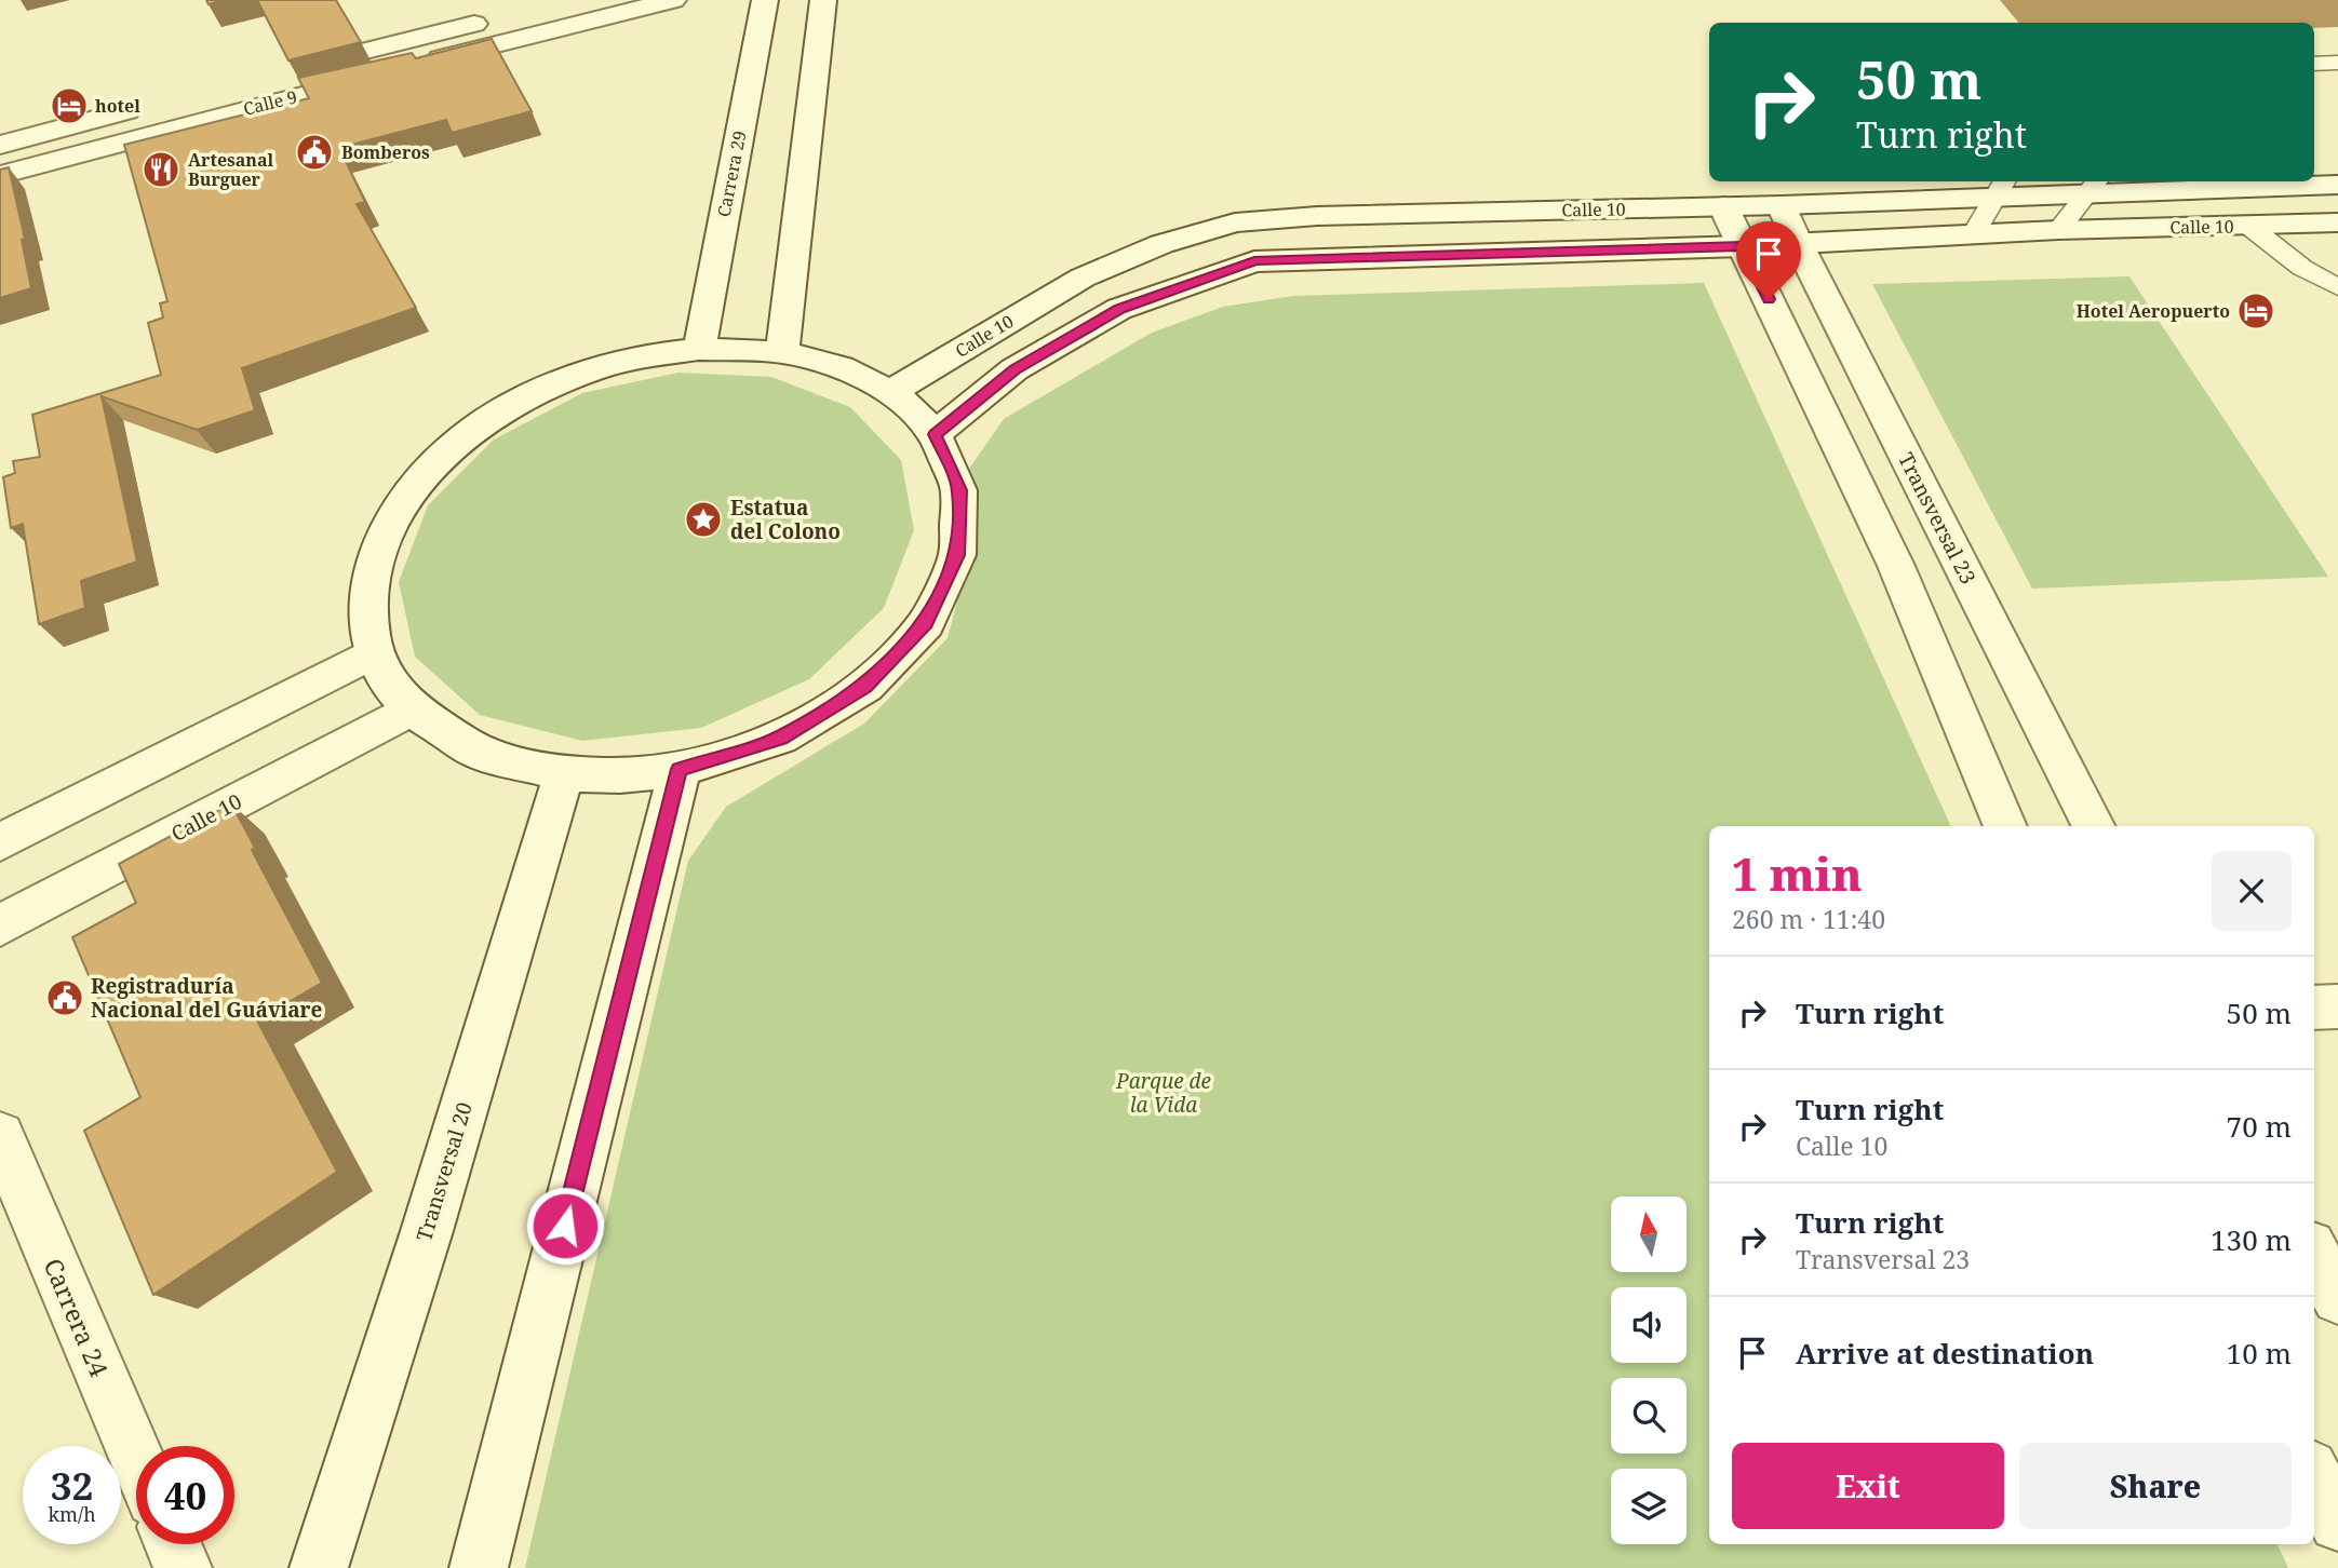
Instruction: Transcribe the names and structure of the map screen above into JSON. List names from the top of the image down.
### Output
{
  "streets": {
    "street": [
      "Calle 9",
      "Carrera 29",
      "Calle 10",
      "Transversal 23",
      "Transversal 20",
      "Carrera 24"
    ]
  },
  "crossings": [
    ["Calle 10", "Transversal 23"]
  ],
  "parks": ["Parque de la Vida"],
  "places": {
    "hotel": ["hotel", "Hotel Aeropuerto"],
    "public building": ["Bomberos", "Registraduría Nacional del Guáviare"],
    "restaurant": ["Artesanal Burguer"],
    "place": ["Estatua del Colono"]
  },
  "north": "top",
  "page": {
    "turn": ["50 m", "Turn right"],
    "heading": ["1 min", "260 m · 11:40"],
    "list": [
      {
        "name": "Turn right",
        "value": "50 m"
      },
      {
        "name": "Turn right",
        "note": "Calle 10",
        "value": "70 m"
      },
      {
        "name": "Turn right",
        "note": "Transversal 23",
        "value": "130 m"
      },
      {
        "name": "Arrive at destination",
        "value": "10 m"
      }
    ],
    "buttons": ["Exit", "Share"],
    "speed": "32 km/h",
    "limit": "40"
  }
}
